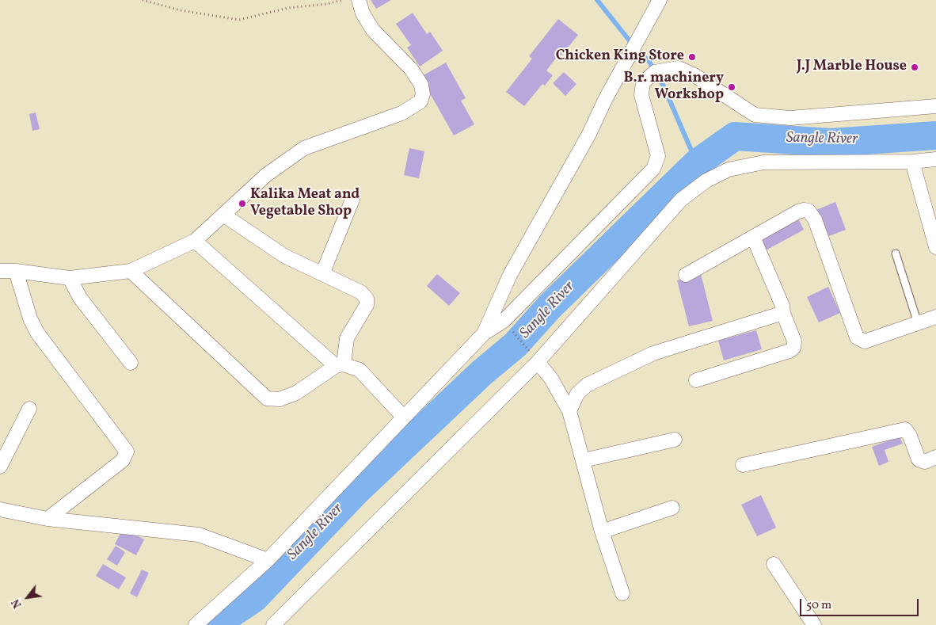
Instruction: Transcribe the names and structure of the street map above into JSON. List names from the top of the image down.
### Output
{
  "water": ["Sangle River"],
  "places": [
    "Chicken King Store",
    "J.J Marble House",
    "B.r. machinery Workshop",
    "Kalika Meat and Vegetable Shop"
  ],
  "scale_bar": "50 m",
  "north": "bottom left"
}
